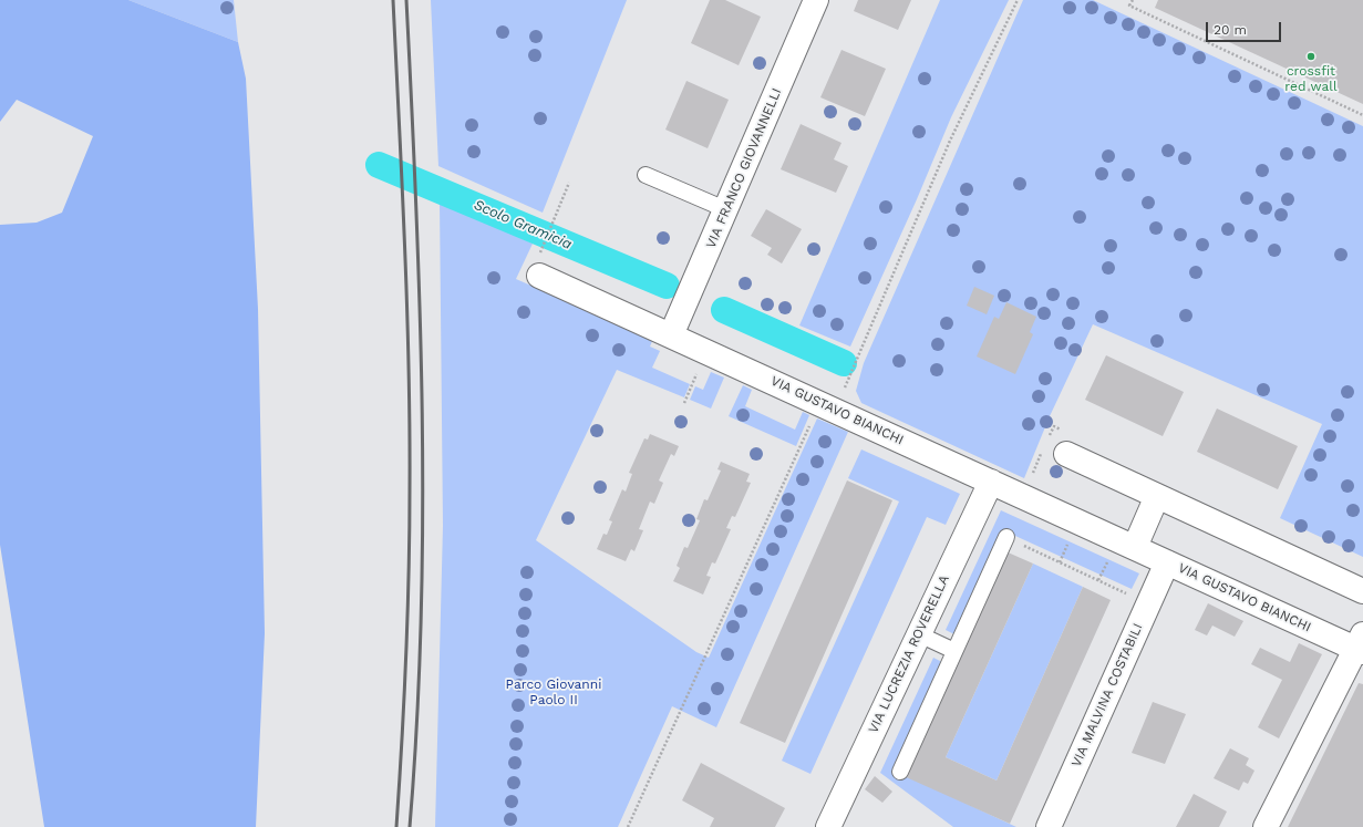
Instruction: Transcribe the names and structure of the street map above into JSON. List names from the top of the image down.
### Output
{
  "streets": {
    "street": [
      "VIA FRANCO GIOVANNELLI",
      "VIA GUSTAVO BIANCHI",
      "VIA LUCREZIA ROVERELLA",
      "VIA MALVINA COSTABILI"
    ]
  },
  "crossings": [
    ["VIA FRANCO GIOVANNELLI", "VIA GUSTAVO BIANCHI"],
    ["VIA GUSTAVO BIANCHI", "VIA LUCREZIA ROVERELLA"],
    ["VIA GUSTAVO BIANCHI", "VIA MALVINA COSTABILI"]
  ],
  "water": ["Scolo Gramicia"],
  "parks": ["Parco Giovanni Paolo II"],
  "places": ["crossfit red wall"],
  "scale_bar": "20 m"
}
